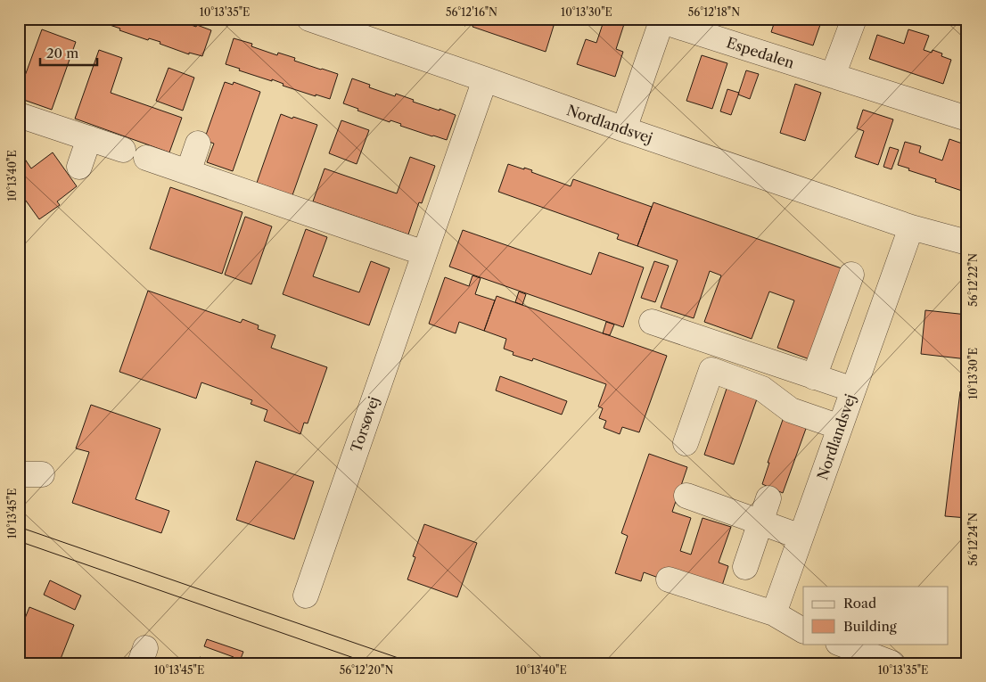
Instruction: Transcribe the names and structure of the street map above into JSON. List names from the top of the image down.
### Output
{
  "streets": {
    "street": ["Espedalen", "Nordlandsvej", "Torsøvej"]
  },
  "crossings": [
    ["Espedalen", "Nordlandsvej"],
    ["Nordlandsvej", "Torsøvej"]
  ],
  "legend": ["Road", "Building"],
  "scale_bar": "20 m",
  "coordinates": [
    "10°13'35\"E",
    "56°12'16\"N",
    "10°13'30\"E",
    "56°12'18\"N",
    "10°13'40\"E",
    "56°12'22\"N",
    "10°13'45\"E",
    "56°12'24\"N",
    "56°12'20\"N"
  ]
}
